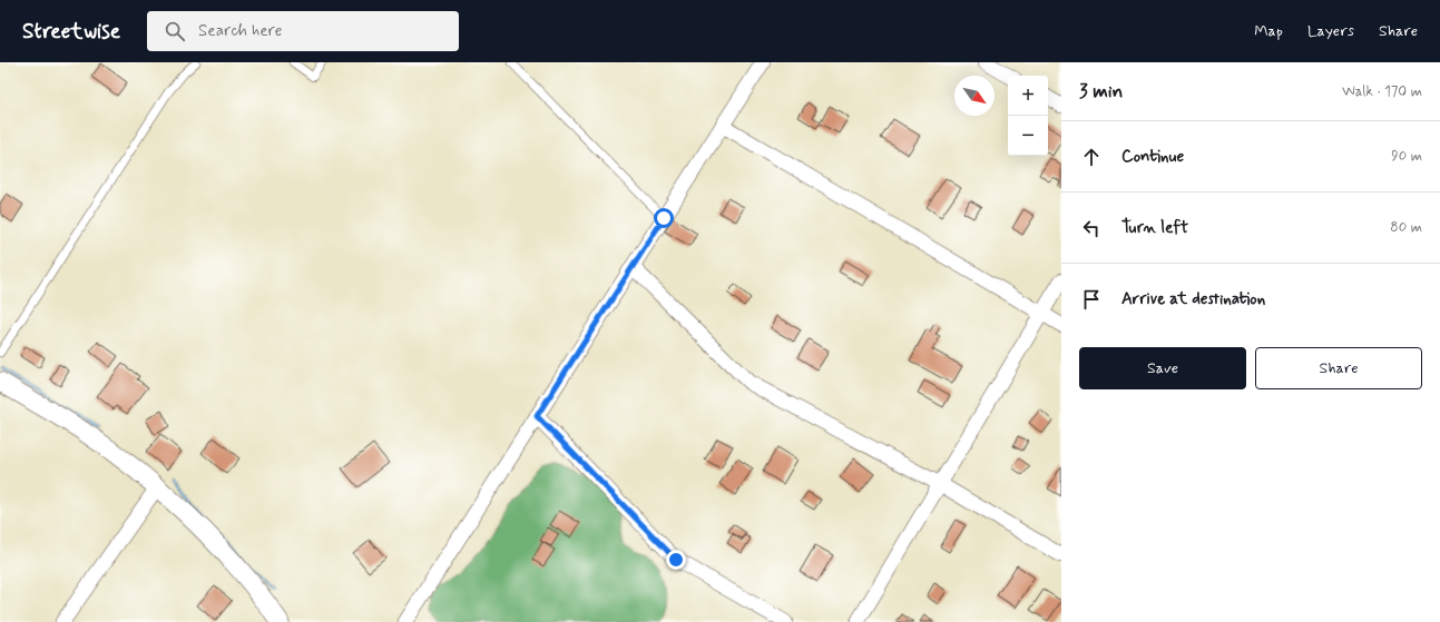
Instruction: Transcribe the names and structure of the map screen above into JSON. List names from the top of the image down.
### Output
{
  "north": "bottom right",
  "page": {
    "header": "Streetwise",
    "search": "Search here",
    "nav": ["Map", "Layers", "Share"],
    "heading": ["3 min", "Walk · 170 m"],
    "map_buttons": ["+", "−"],
    "list": [
      ["Continue", "90 m"],
      ["Turn left", "80 m"],
      "Arrive at destination"
    ],
    "buttons": ["Save", "Share"]
  }
}
